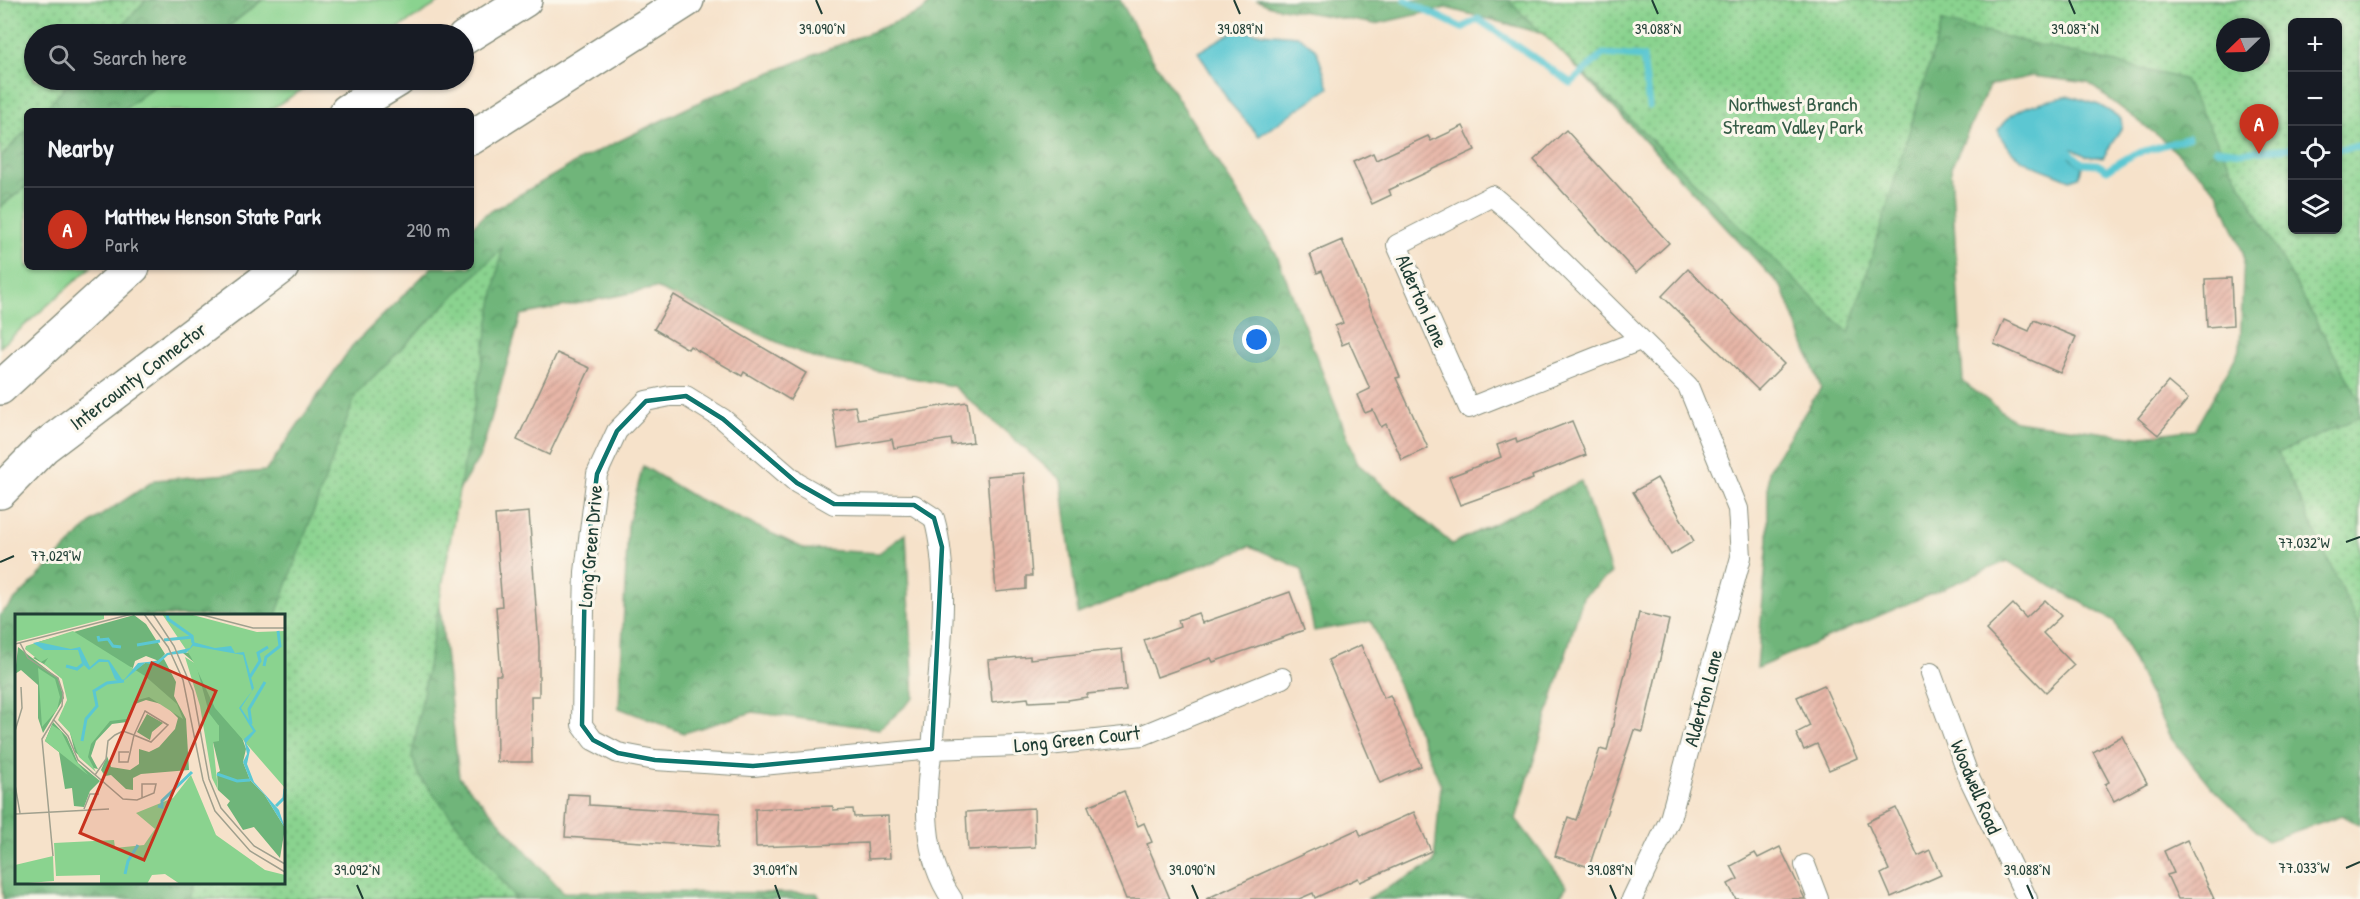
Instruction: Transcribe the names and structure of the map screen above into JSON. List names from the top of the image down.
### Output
{
  "streets": {
    "highway": ["Intercounty Connector"],
    "street": [
      "Alderton Lane",
      "Long Green Drive",
      "Long Green Court",
      "Woodwell Road"
    ]
  },
  "crossings": [
    ["Long Green Drive", "Long Green Court"]
  ],
  "parks": ["Northwest Branch Stream Valley Park"],
  "north": "bottom left",
  "page": {
    "map_buttons": ["+", "−"],
    "search": "Search here",
    "pins": "A",
    "heading": "Nearby",
    "list": [
      {
        "mark": "A",
        "name": "Matthew Henson State Park",
        "note": "Park",
        "value": "290 m"
      }
    ]
  },
  "coordinates": [
    "39.090°N",
    "39.089°N",
    "39.088°N",
    "39.087°N",
    "77.032°W",
    "77.029°W",
    "77.033°W",
    "39.092°N",
    "39.091°N"
  ]
}
